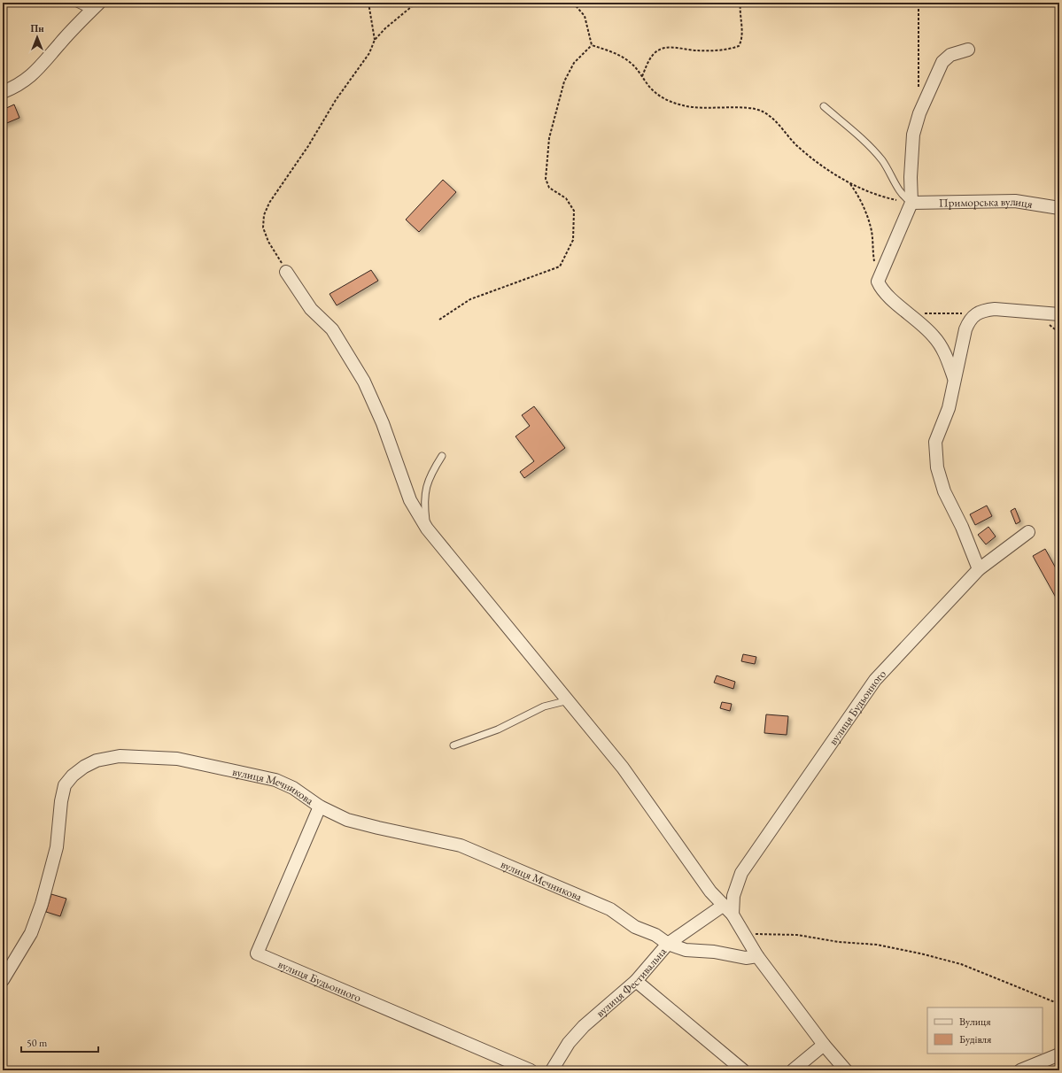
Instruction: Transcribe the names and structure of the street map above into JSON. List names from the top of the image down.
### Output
{
  "streets": {
    "street": [
      "Приморська вулиця",
      "вулиця Будьонного",
      "вулиця Мечникова",
      "вулиця Фестивальна"
    ]
  },
  "crossings": [
    ["вулиця Будьонного", "вулиця Мечникова"],
    ["вулиця Мечникова", "вулиця Фестивальна"]
  ],
  "legend": ["Вулиця", "Будівля"],
  "scale_bar": "50 m",
  "north": "top"
}
